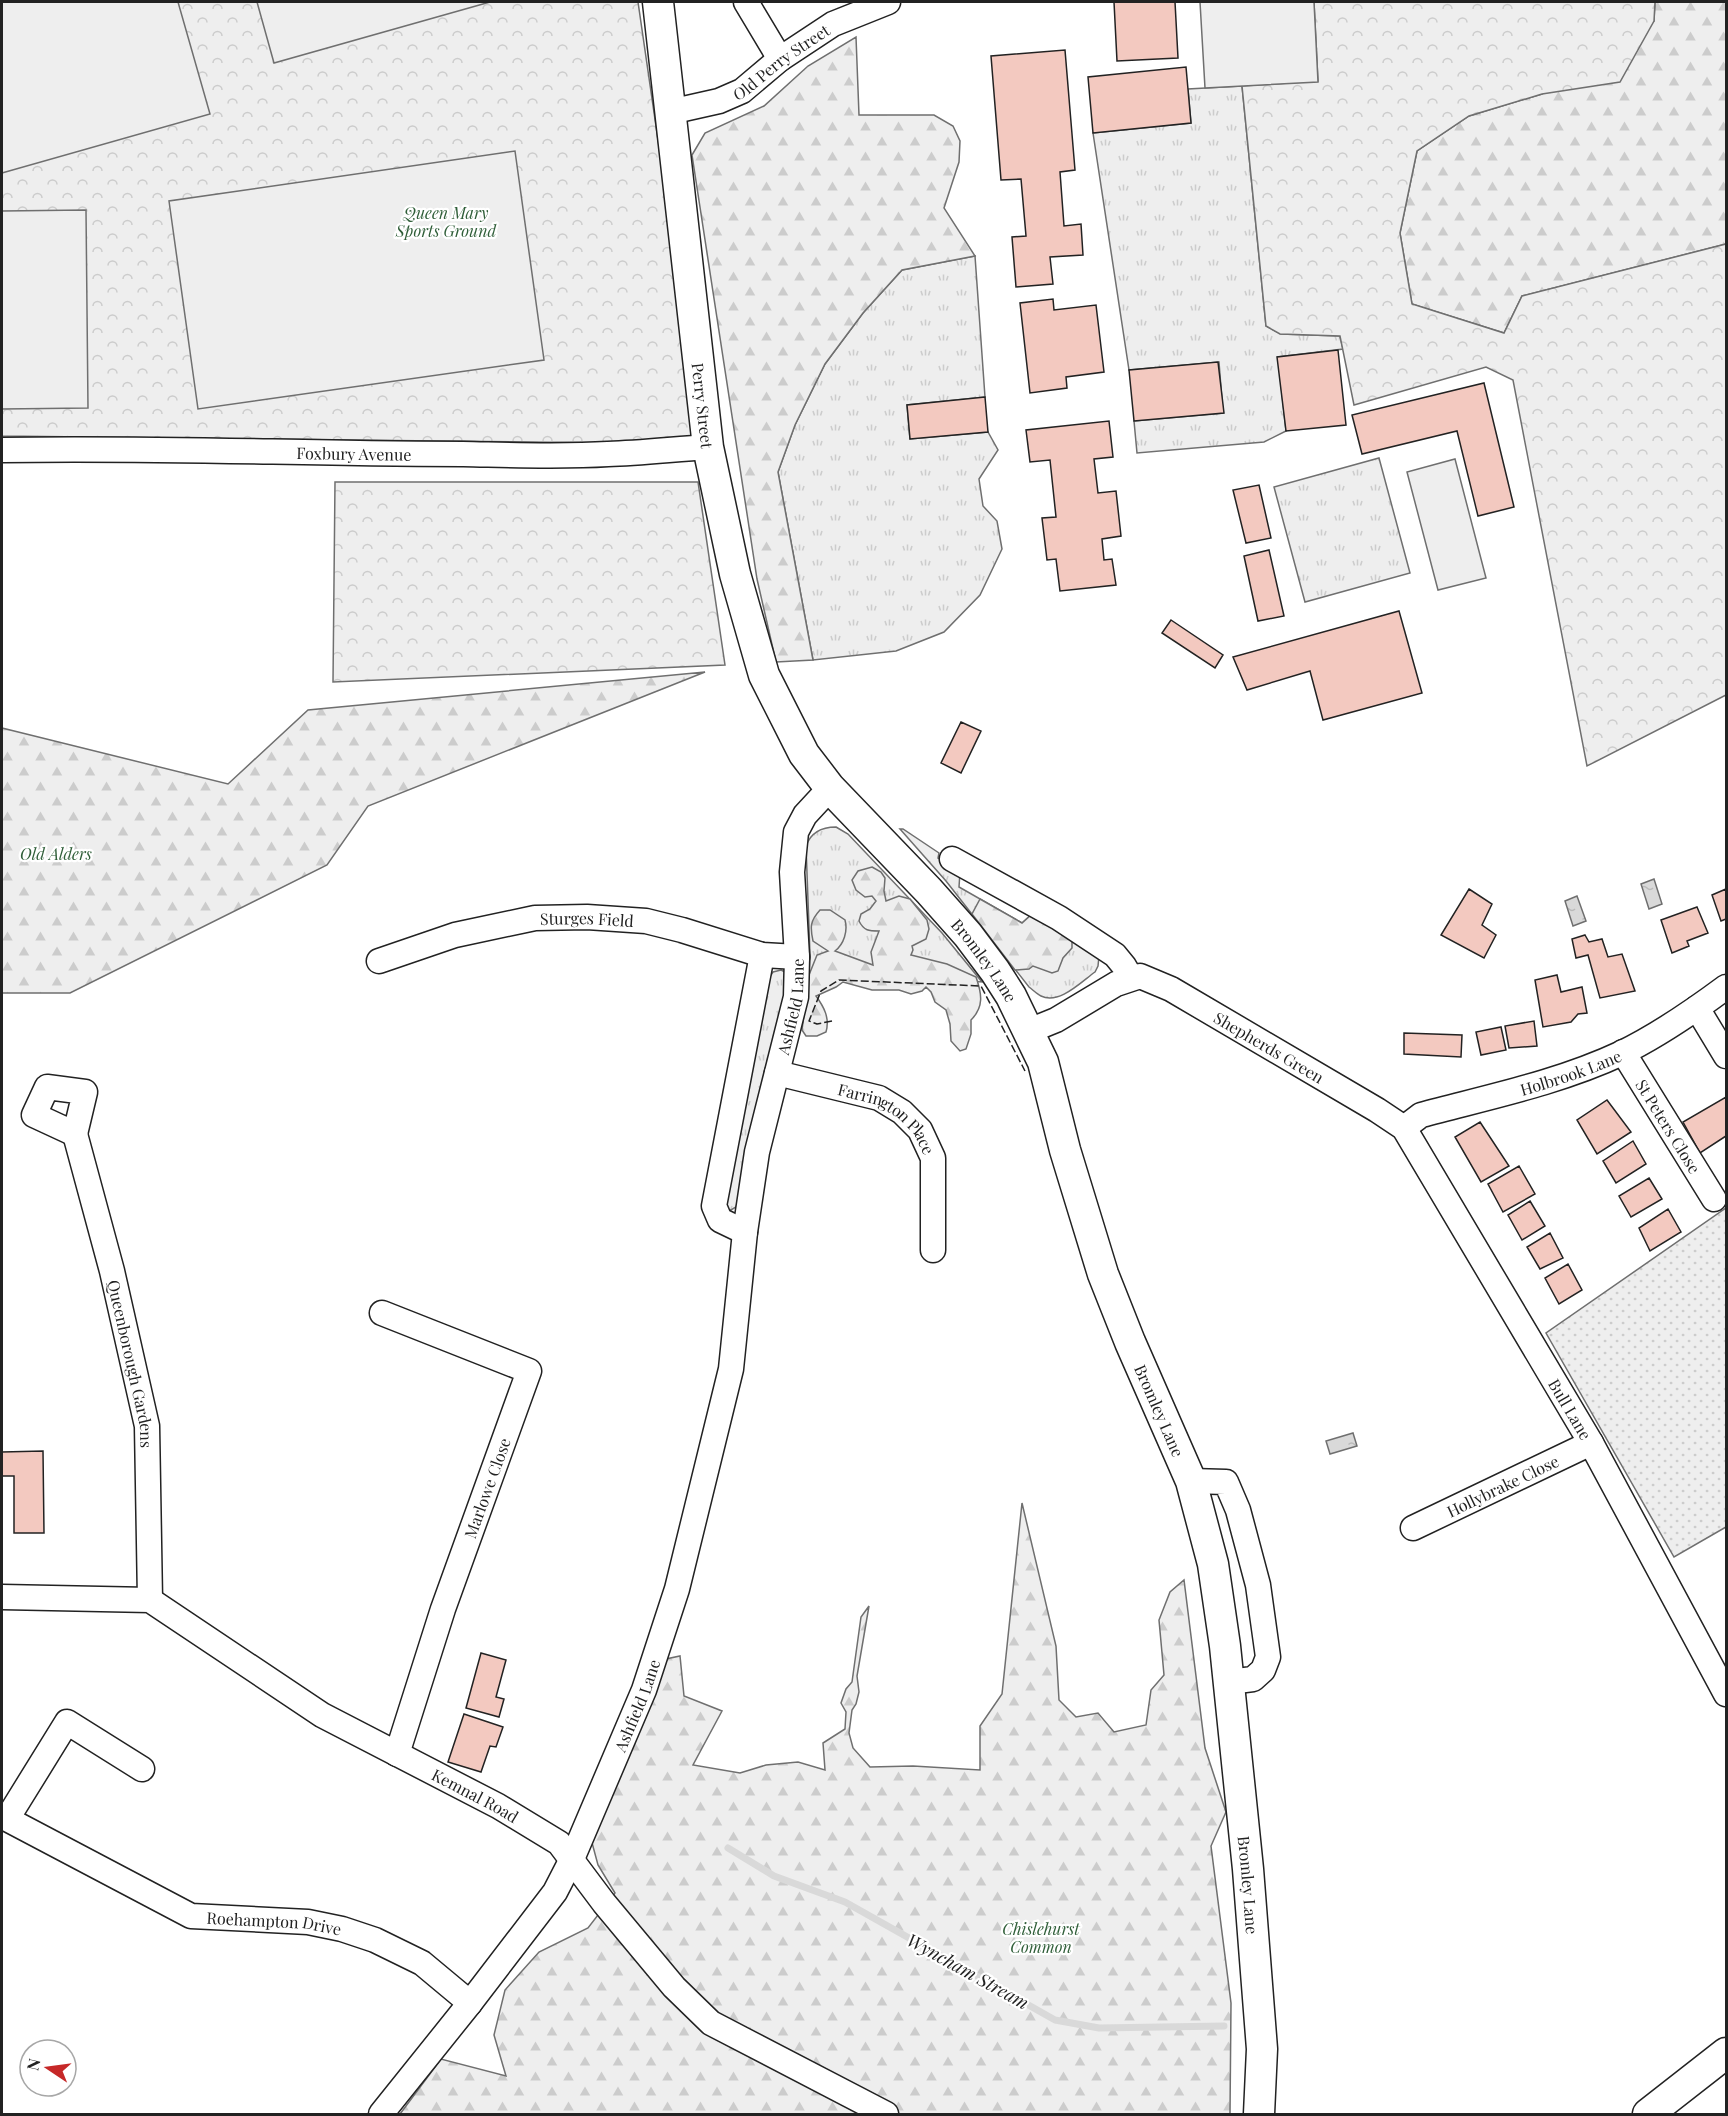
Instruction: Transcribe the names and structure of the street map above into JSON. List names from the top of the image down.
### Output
{
  "streets": {
    "main road": ["Perry Street", "Bromley Lane"],
    "street": [
      "Old Perry Street",
      "Foxbury Avenue",
      "Sturges Field",
      "Ashfield Lane",
      "Shepherds Green",
      "Holbrook Lane",
      "Farrington Place",
      "St Peters Close",
      "Queenborough Gardens",
      "Bull Lane",
      "Hollybrake Close",
      "Marlowe Close",
      "Kemnal Road",
      "Roehampton Drive"
    ]
  },
  "crossings": [
    ["Old Perry Street", "Perry Street"],
    ["Perry Street", "Foxbury Avenue"],
    ["Perry Street", "Bromley Lane"],
    ["Perry Street", "Ashfield Lane"],
    ["Sturges Field", "Ashfield Lane"],
    ["Bromley Lane", "Ashfield Lane"],
    ["Ashfield Lane", "Farrington Place"],
    ["Ashfield Lane", "Kemnal Road"],
    ["Ashfield Lane", "Roehampton Drive"],
    ["Shepherds Green", "Holbrook Lane"],
    ["Shepherds Green", "Bull Lane"],
    ["Holbrook Lane", "St Peters Close"],
    ["Holbrook Lane", "Bull Lane"],
    ["Queenborough Gardens", "Kemnal Road"],
    ["Bull Lane", "Hollybrake Close"],
    ["Marlowe Close", "Kemnal Road"]
  ],
  "water": ["Wyncham Stream"],
  "parks": ["Queen Mary Sports Ground", "Old Alders", "Chislehurst Common"],
  "north": "left"
}
